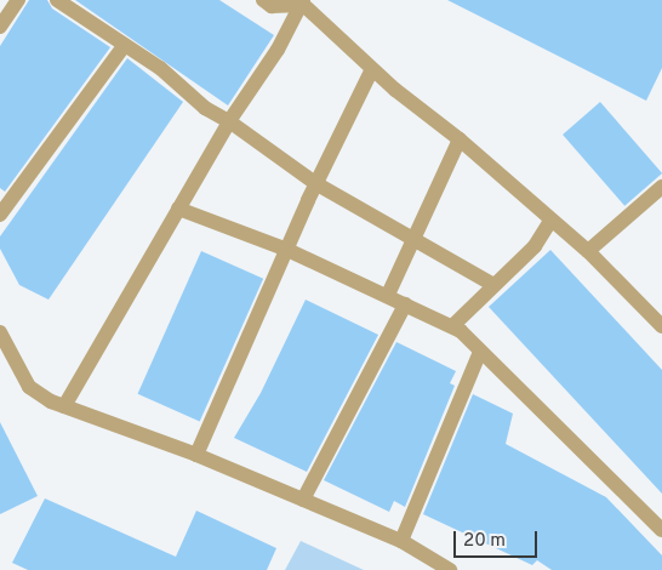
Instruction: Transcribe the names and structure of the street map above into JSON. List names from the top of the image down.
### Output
{
  "scale_bar": "20 m"
}
